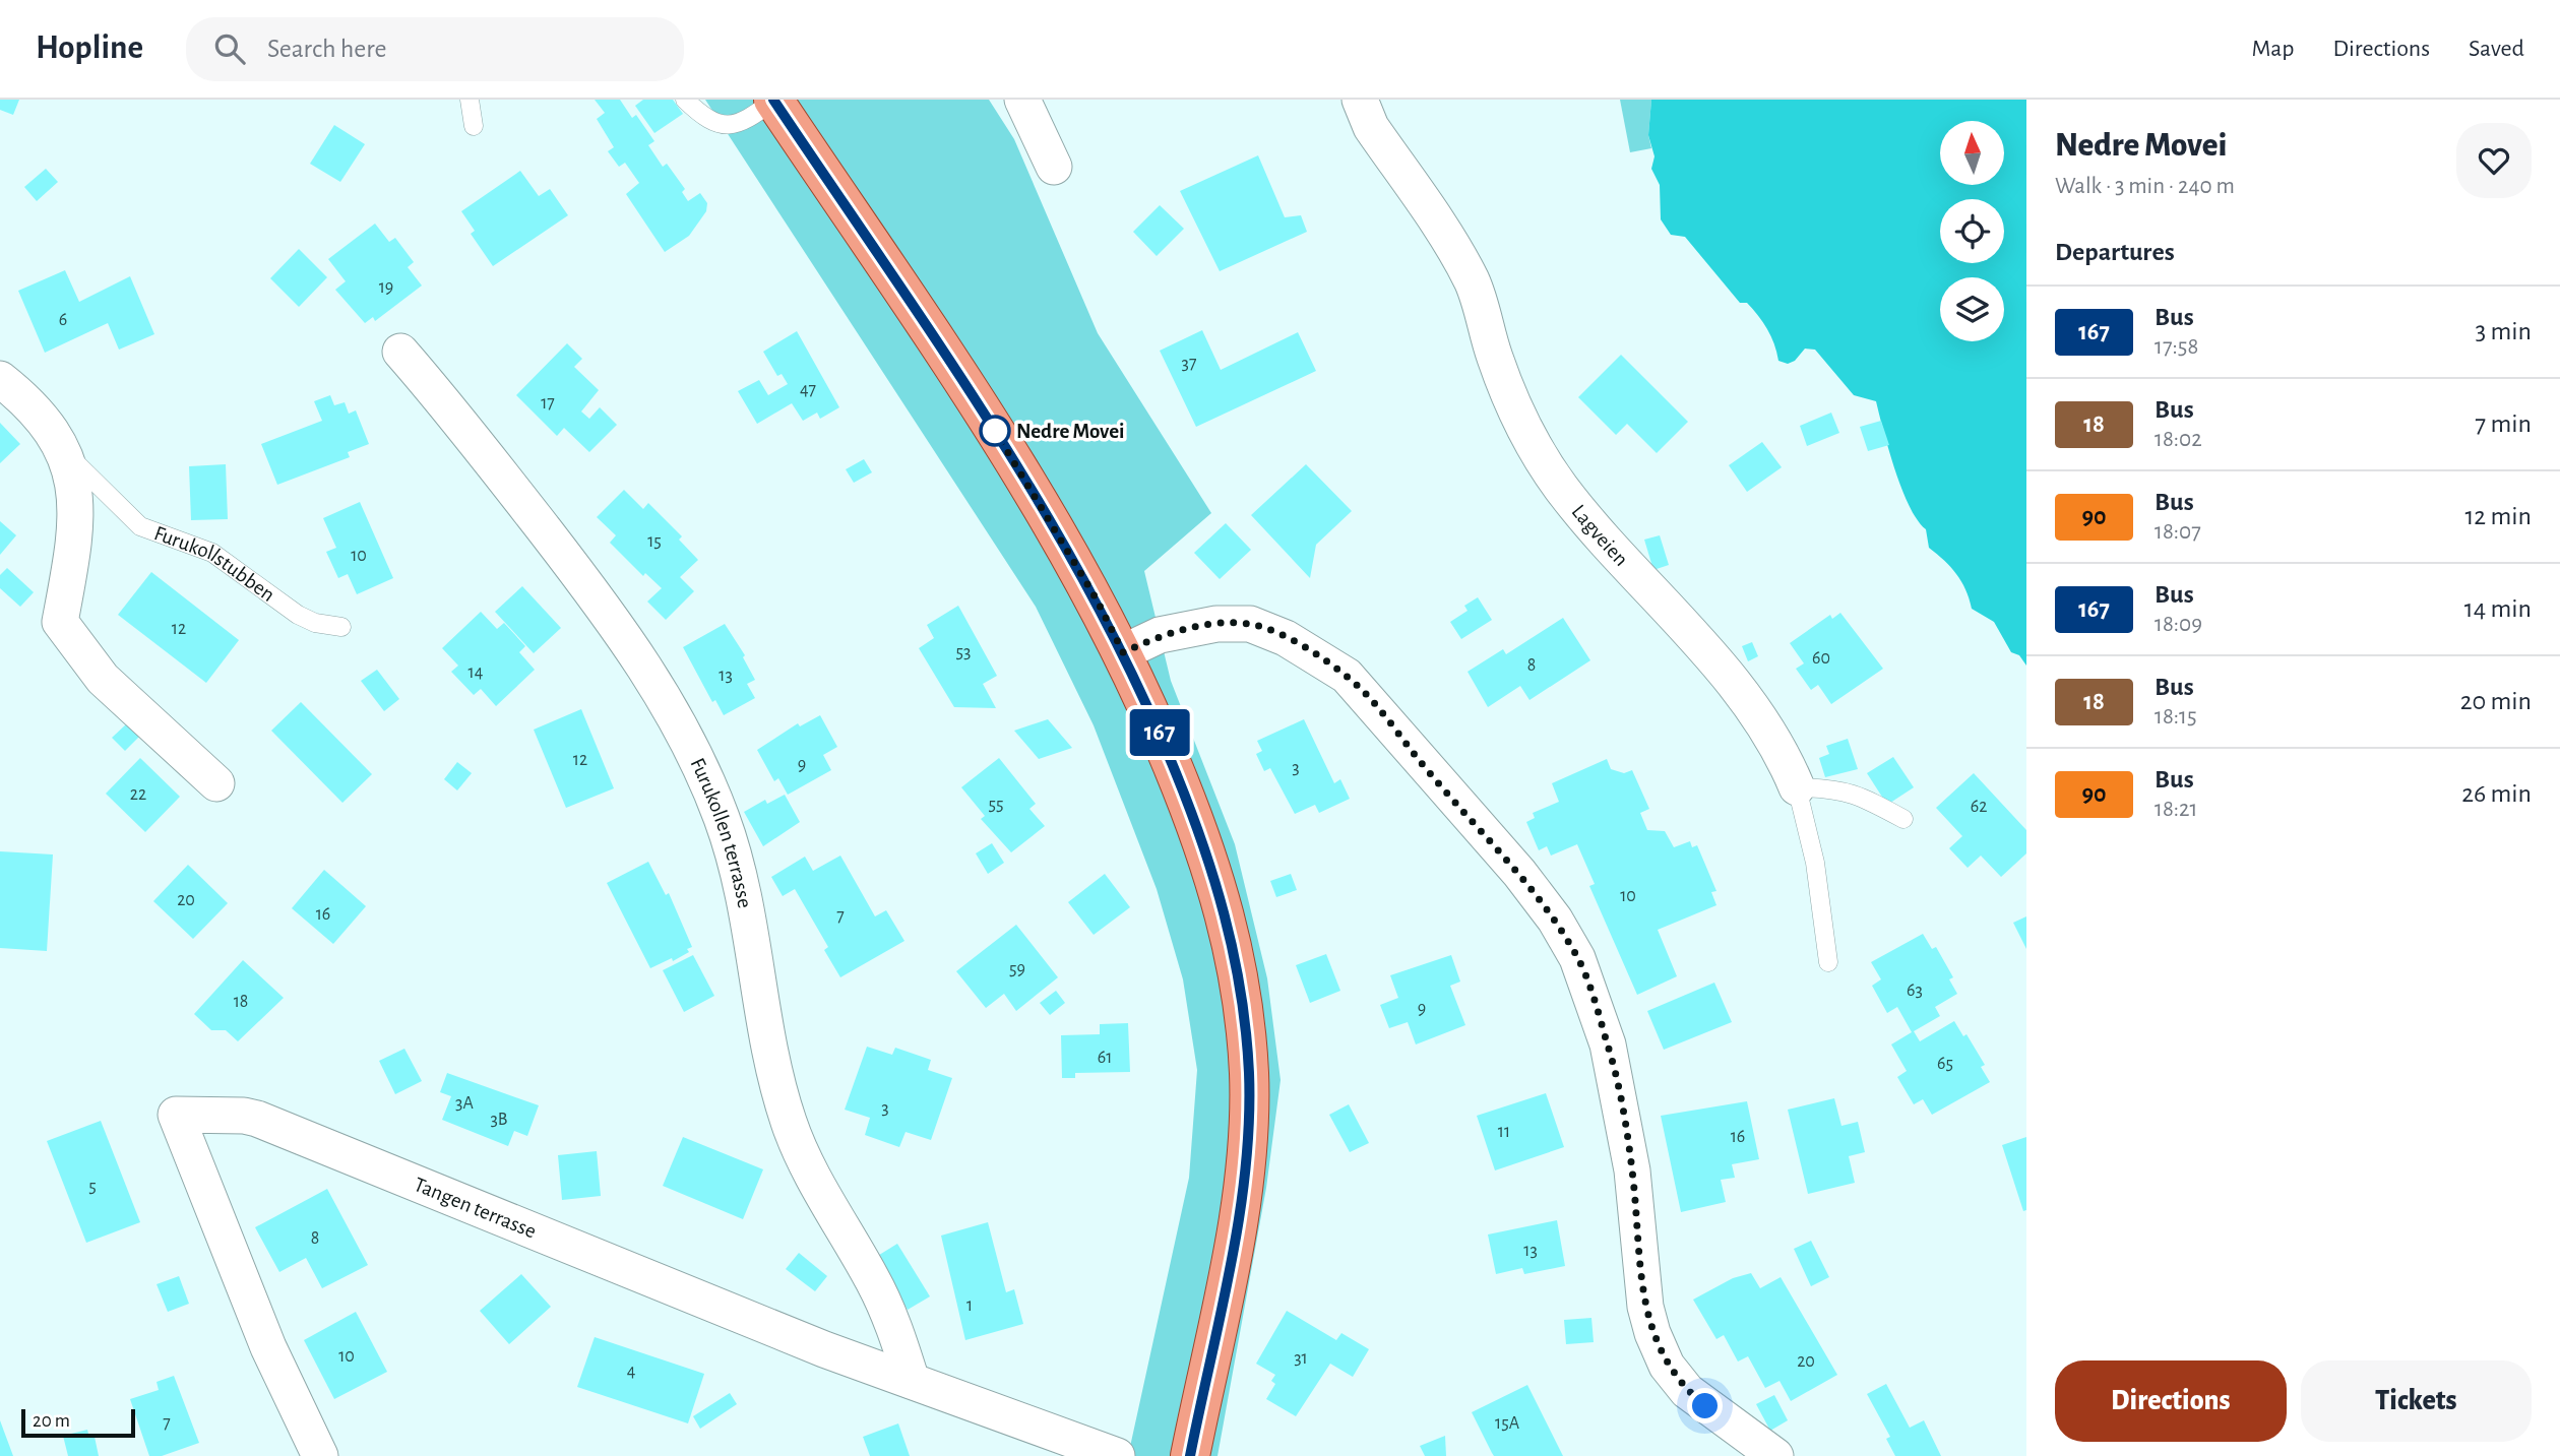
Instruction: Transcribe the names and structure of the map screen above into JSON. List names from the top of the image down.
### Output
{
  "streets": {
    "street": [
      "Lagveien",
      "Furukollstubben",
      "Furukollen terrasse",
      "Tangen terrasse"
    ]
  },
  "crossings": [
    ["Furukollen terrasse", "Tangen terrasse"]
  ],
  "places": ["Nedre Movei"],
  "lines": ["bus line 167"],
  "house_numbers": [
    "19",
    "6",
    "37",
    "47",
    "17",
    "15",
    "10",
    "12",
    "53",
    "60",
    "8",
    "14",
    "13",
    "12",
    "9",
    "3",
    "22",
    "55",
    "62",
    "10",
    "20",
    "16",
    "7",
    "59",
    "63",
    "18",
    "9",
    "61",
    "65",
    "3A",
    "3",
    "3B",
    "11",
    "16",
    "5",
    "8",
    "13",
    "1",
    "10",
    "31",
    "20",
    "4",
    "7",
    "15A"
  ],
  "scale_bar": "20 m",
  "north": "top",
  "page": {
    "header": "Hopline",
    "search": "Search here",
    "nav": ["Map", "Directions", "Saved"],
    "on_map": "167",
    "heading": [
      ["Nedre Movei", "Walk · 3 min · 240 m"],
      "Departures"
    ],
    "list": [
      {
        "mark": "167",
        "name": "Bus",
        "note": "17:58",
        "value": "3 min"
      },
      {
        "mark": "18",
        "name": "Bus",
        "note": "18:02",
        "value": "7 min"
      },
      {
        "mark": "90",
        "name": "Bus",
        "note": "18:07",
        "value": "12 min"
      },
      {
        "mark": "167",
        "name": "Bus",
        "note": "18:09",
        "value": "14 min"
      },
      {
        "mark": "18",
        "name": "Bus",
        "note": "18:15",
        "value": "20 min"
      },
      {
        "mark": "90",
        "name": "Bus",
        "note": "18:21",
        "value": "26 min"
      }
    ],
    "buttons": ["Directions", "Tickets"],
    "scale": "20 m"
  }
}
